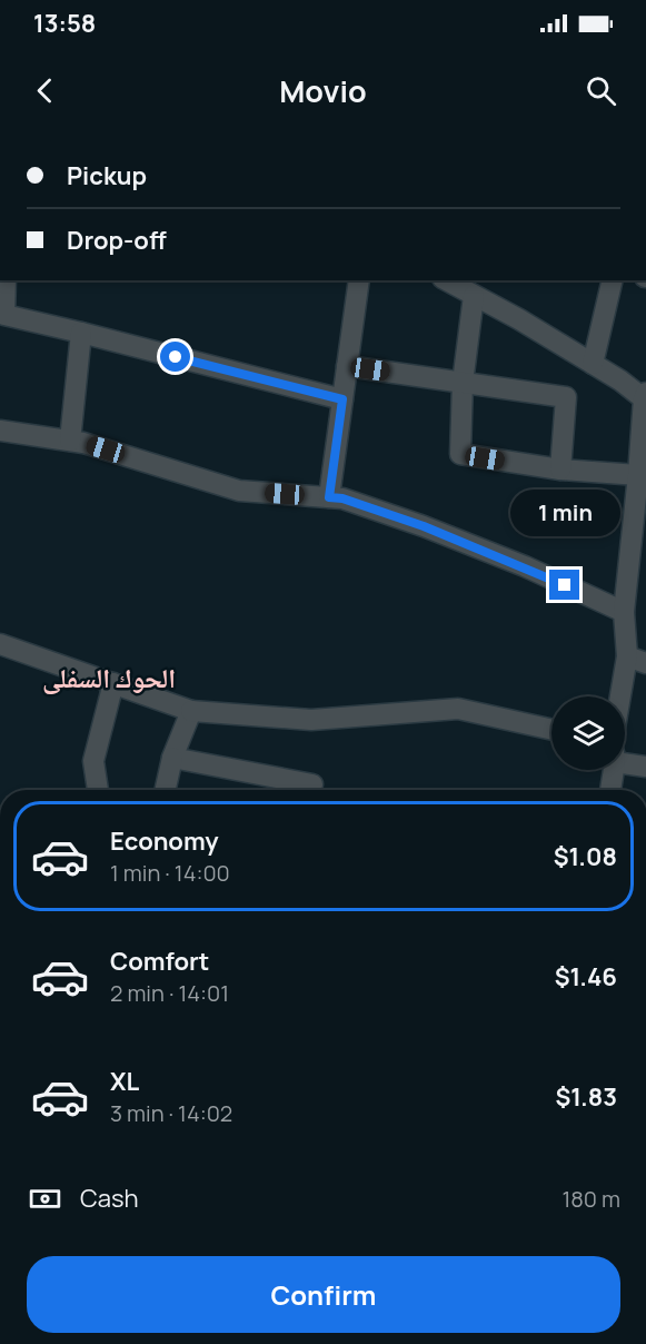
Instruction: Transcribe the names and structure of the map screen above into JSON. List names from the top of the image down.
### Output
{
  "districts": ["الحوك السفلى"],
  "page": {
    "status": "13:58",
    "header": "Movio",
    "banner": ["Pickup", "Drop-off"],
    "bubble": "1 min",
    "list": [
      {
        "name": "Economy",
        "note": "1 min · 14:00",
        "value": "$1.08"
      },
      {
        "name": "Comfort",
        "note": "2 min · 14:01",
        "value": "$1.46"
      },
      {
        "name": "XL",
        "note": "3 min · 14:02",
        "value": "$1.83"
      }
    ],
    "pay": ["Cash", "180 m"],
    "buttons": "Confirm"
  }
}
